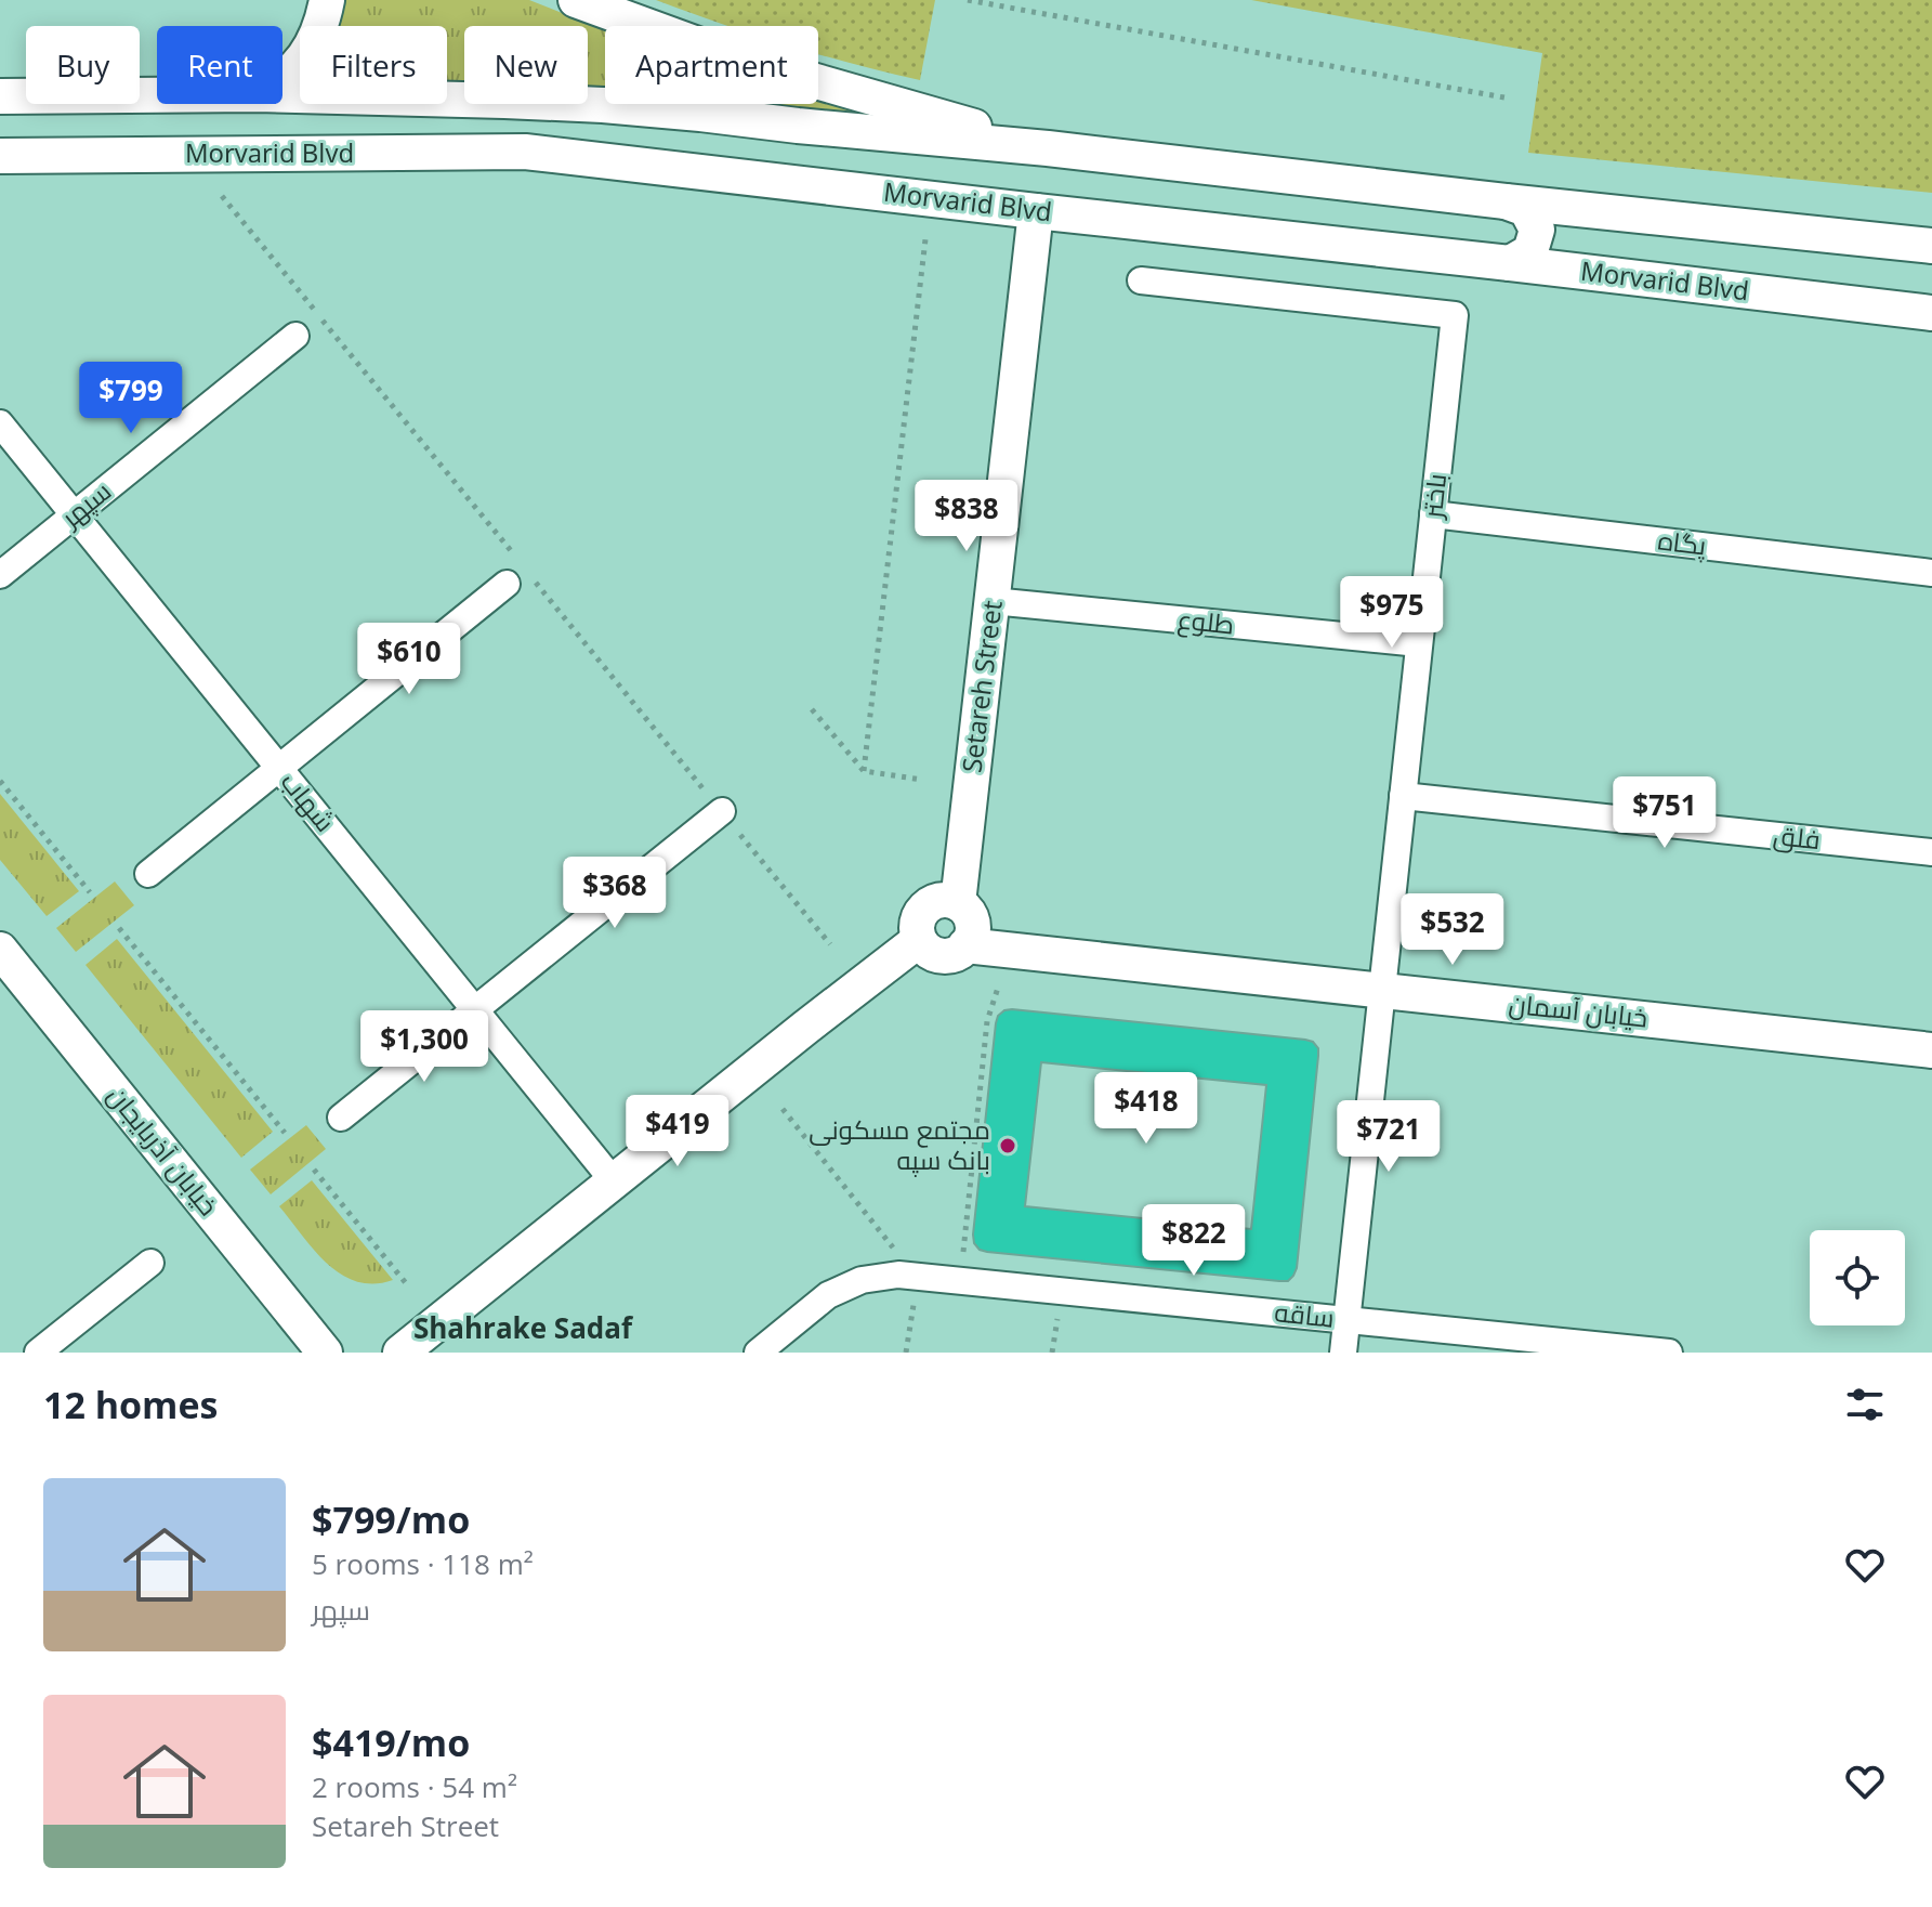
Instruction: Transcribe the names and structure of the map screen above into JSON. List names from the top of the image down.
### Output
{
  "streets": {
    "street": [
      "Morvarid Blvd",
      "باختر",
      "سپهر",
      "پگاه",
      "طلوع",
      "Setareh Street",
      "شهاب",
      "فلق",
      "خیابان آسمان",
      "خیابان آذربایجان",
      "ساقه"
    ]
  },
  "crossings": [
    ["Morvarid Blvd", "Setareh Street"],
    ["باختر", "پگاه"],
    ["باختر", "طلوع"],
    ["باختر", "فلق"],
    ["باختر", "خیابان آسمان"],
    ["باختر", "ساقه"],
    ["سپهر", "شهاب"],
    ["طلوع", "Setareh Street"],
    ["Setareh Street", "خیابان آسمان"]
  ],
  "districts": ["Shahrake Sadaf"],
  "places": ["مجتمع مسکونی بانک سپه"],
  "page": {
    "chip": [
      "Buy",
      "Rent",
      "Filters",
      "New",
      "Apartment"
    ],
    "price": [
      "$799",
      "$838",
      "$975",
      "$610",
      "$751",
      "$368",
      "$532",
      "$1,300",
      "$418",
      "$419",
      "$721",
      "$822"
    ],
    "heading": "12 homes",
    "list": [
      {
        "name": "$799/mo",
        "note": "5 rooms · 118 m² · سپهر"
      },
      {
        "name": "$419/mo",
        "note": "2 rooms · 54 m² · Setareh Street"
      }
    ]
  }
}
